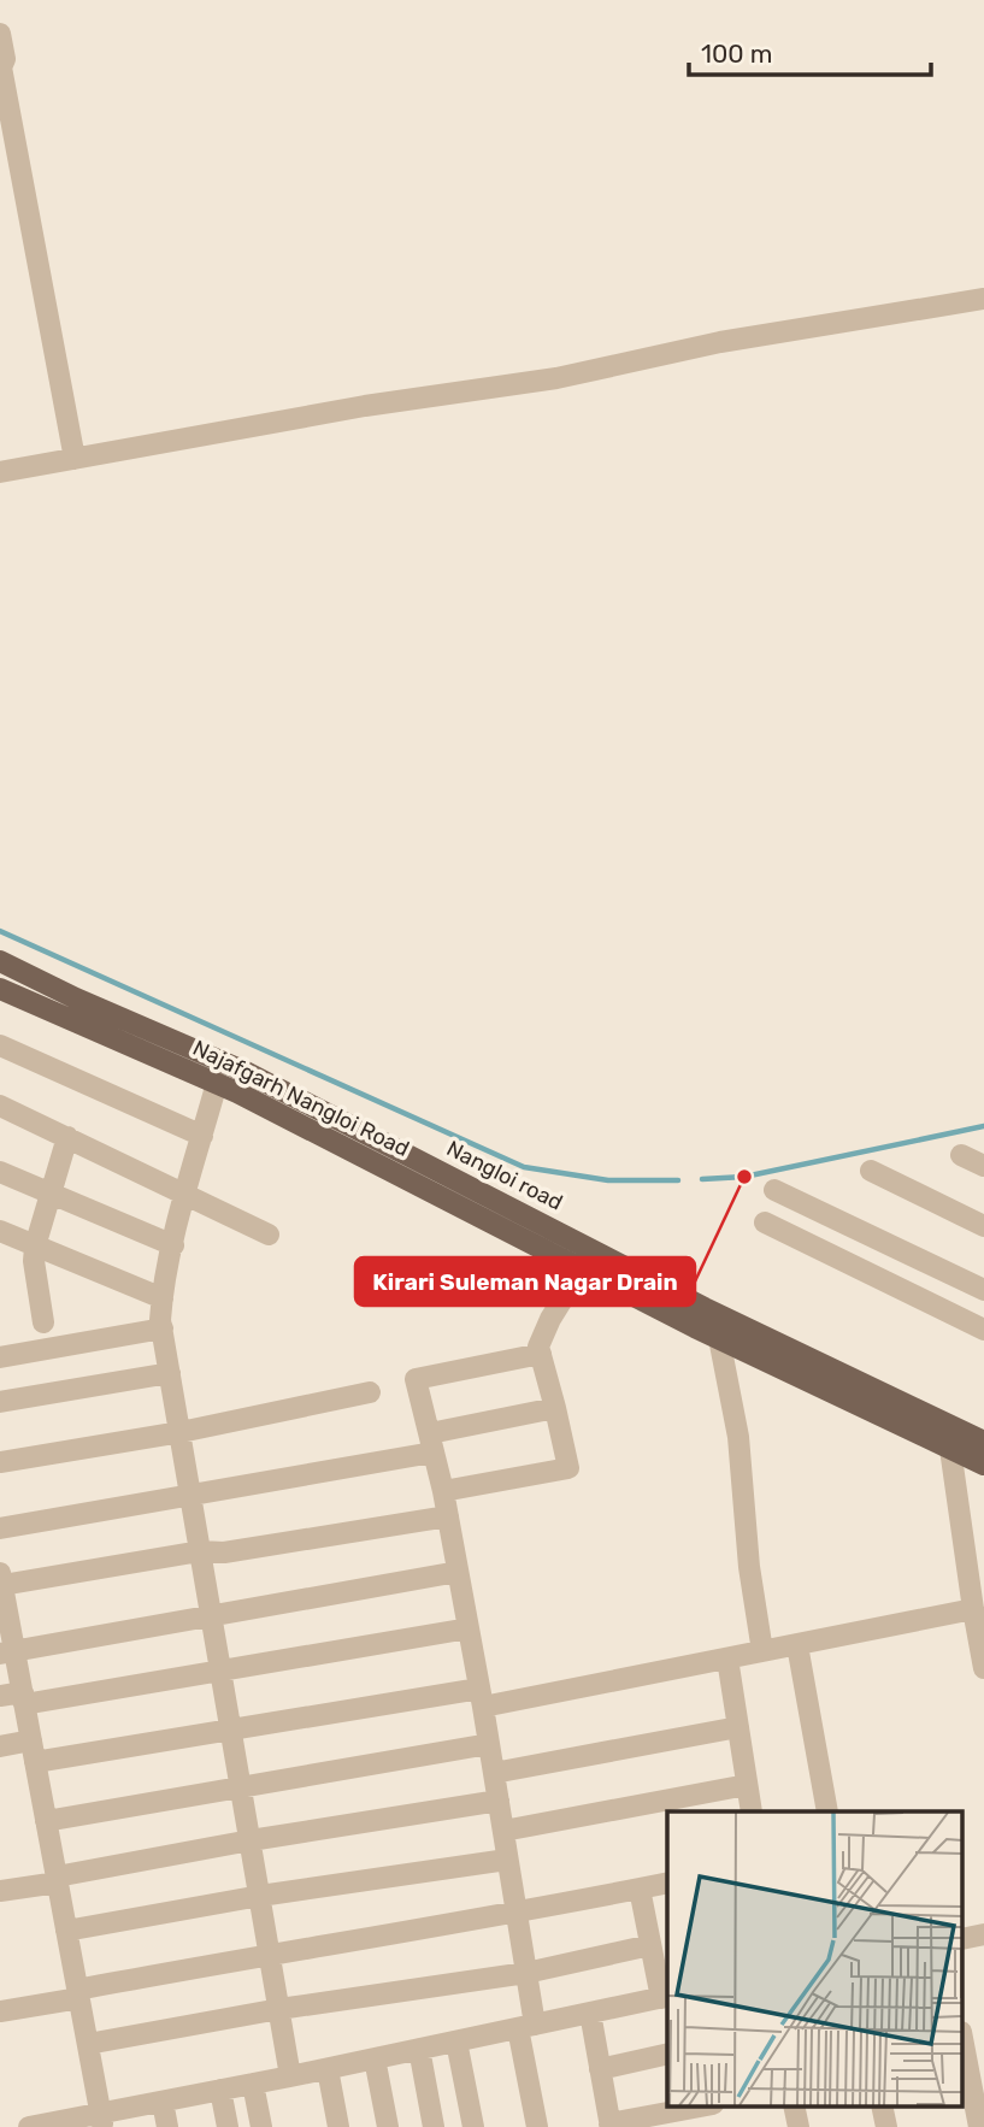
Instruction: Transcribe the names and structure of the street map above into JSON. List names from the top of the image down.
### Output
{
  "streets": {
    "main road": ["Najafgarh Nangloi Road", "Nangloi road"]
  },
  "crossings": [
    ["Najafgarh Nangloi Road", "Nangloi road"]
  ],
  "places": ["Kirari Suleman Nagar Drain"],
  "scale_bar": "100 m"
}
